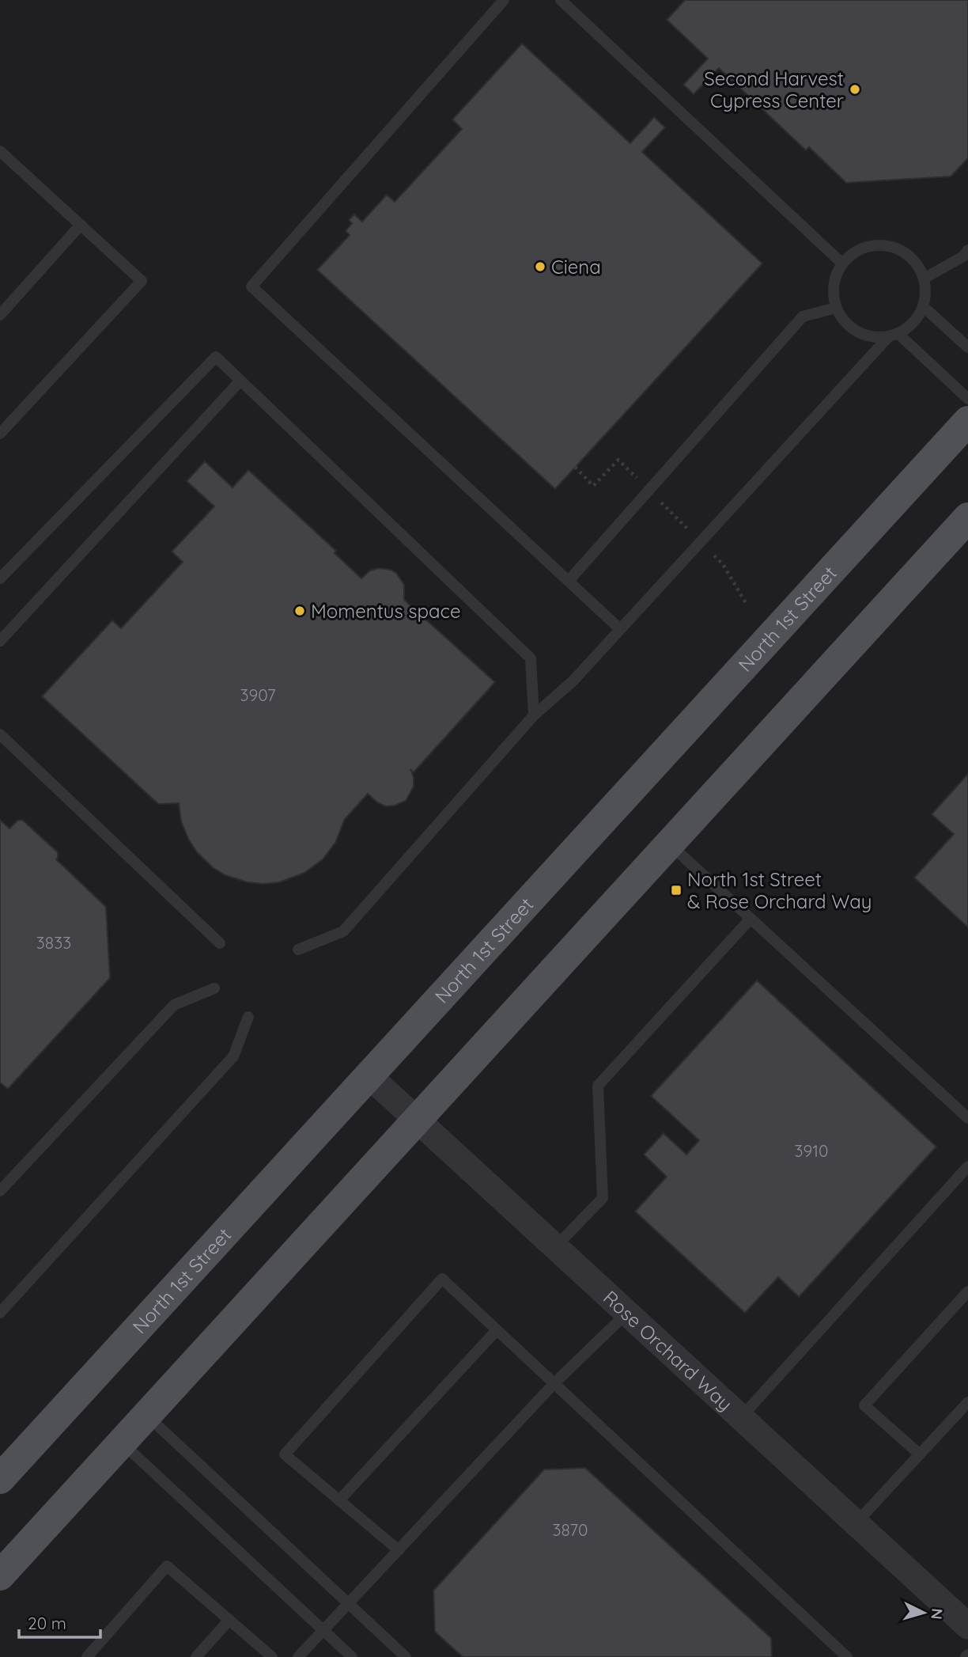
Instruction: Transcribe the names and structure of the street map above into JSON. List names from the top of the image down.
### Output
{
  "streets": {
    "main road": ["North 1st Street"],
    "street": ["Rose Orchard Way"]
  },
  "crossings": [
    ["North 1st Street", "Rose Orchard Way"]
  ],
  "places": {
    "other": ["Second Harvest Cypress Center", "Ciena", "Momentus space"],
    "transit": ["North 1st Street & Rose Orchard Way"]
  },
  "house_numbers": [
    "3907",
    "3833",
    "3910",
    "3870"
  ],
  "scale_bar": "20 m",
  "north": "right"
}
